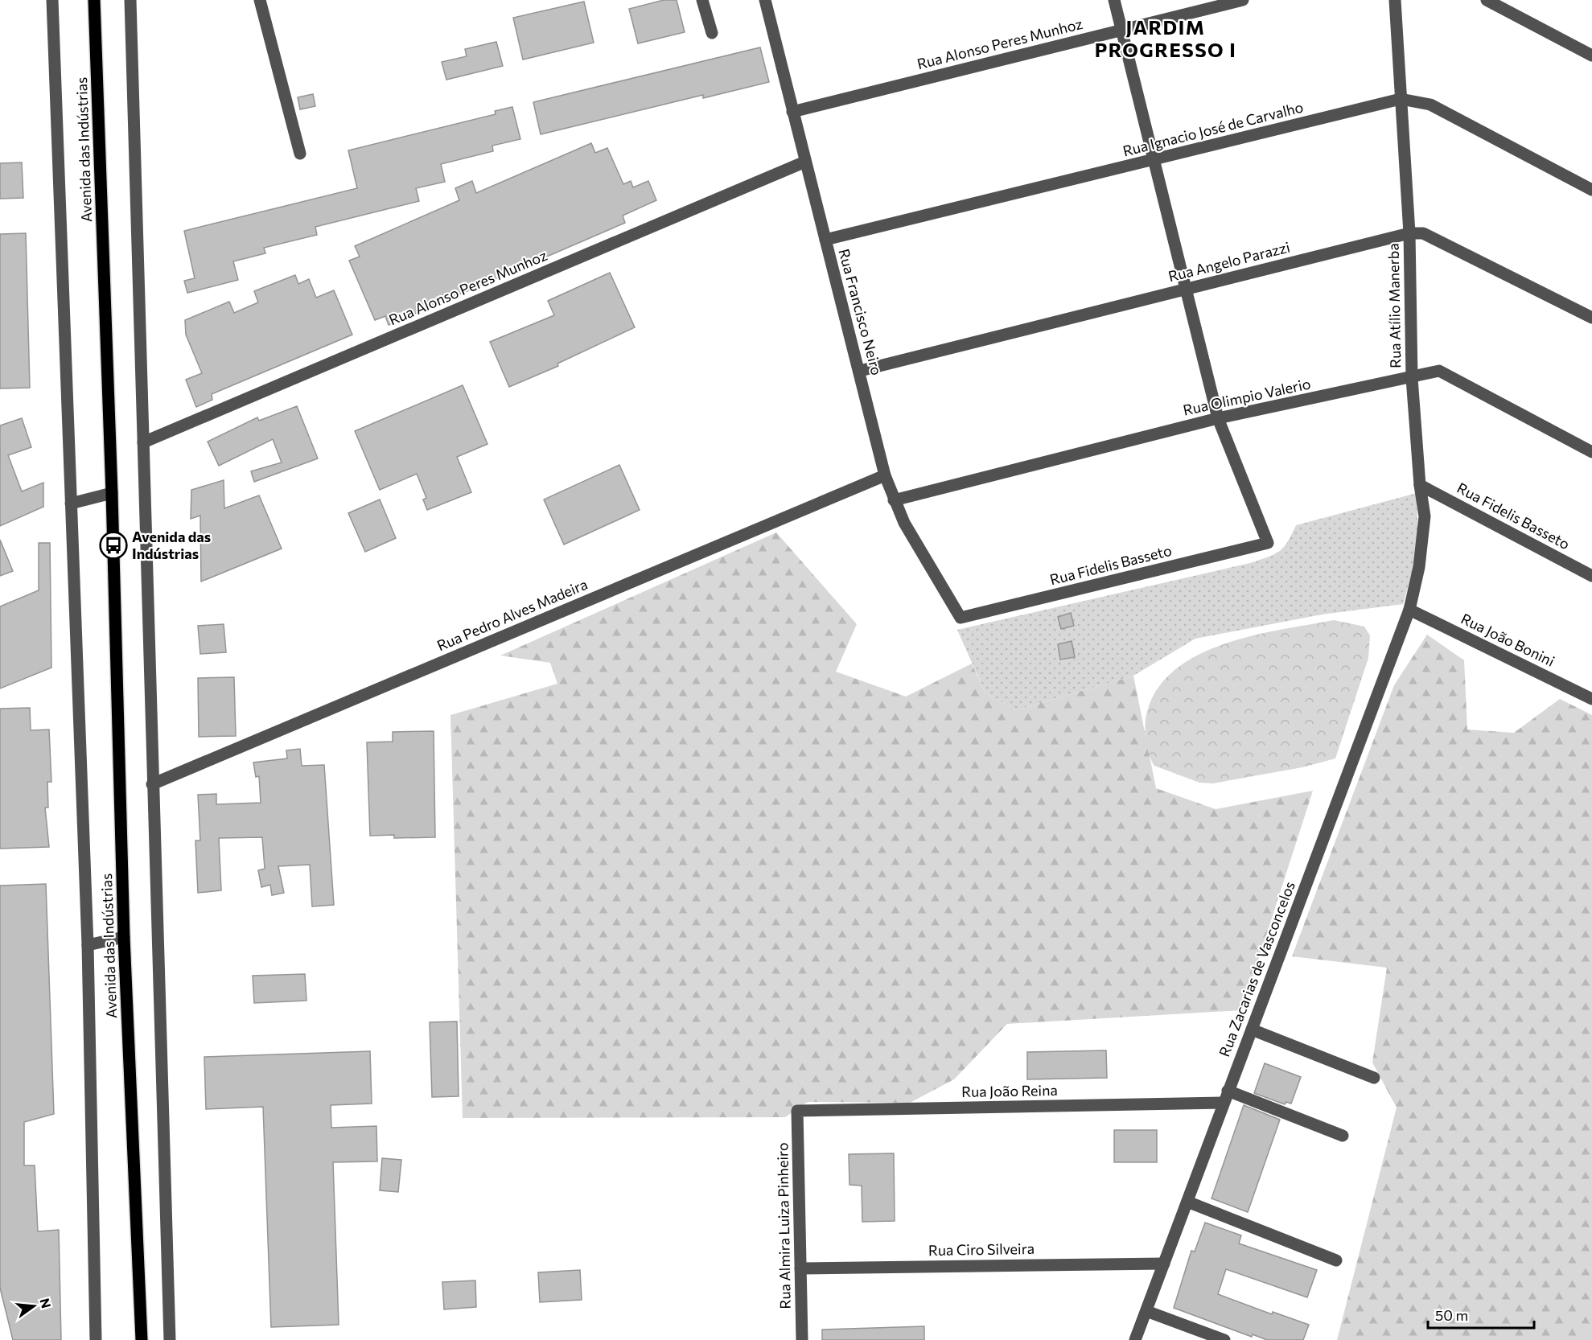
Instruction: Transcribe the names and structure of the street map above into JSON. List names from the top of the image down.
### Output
{
  "streets": {
    "main road": ["Avenida das Indústrias"],
    "street": [
      "Rua Alonso Peres Munhoz",
      "Rua Ignacio José de Carvalho",
      "Rua Angelo Parazzi",
      "Rua Atílio Manerba",
      "Rua Francisco Neiro",
      "Rua Olimpio Valerio",
      "Rua Fidelis Basseto",
      "Rua Pedro Alves Madeira",
      "Rua João Bonini",
      "Rua Zacarias de Vasconcelos",
      "Rua João Reina",
      "Rua Almira Luiza Pinheiro",
      "Rua Ciro Silveira"
    ]
  },
  "crossings": [
    ["Rua Alonso Peres Munhoz", "Rua Francisco Neiro"],
    ["Rua Ignacio José de Carvalho", "Rua Atílio Manerba"],
    ["Rua Ignacio José de Carvalho", "Rua Francisco Neiro"],
    ["Rua Angelo Parazzi", "Rua Atílio Manerba"],
    ["Rua Angelo Parazzi", "Rua Francisco Neiro"],
    ["Rua Atílio Manerba", "Rua Olimpio Valerio"],
    ["Rua Atílio Manerba", "Rua Fidelis Basseto"],
    ["Rua Atílio Manerba", "Rua João Bonini"],
    ["Rua Atílio Manerba", "Rua Zacarias de Vasconcelos"],
    ["Rua Francisco Neiro", "Rua Olimpio Valerio"],
    ["Rua Francisco Neiro", "Rua Fidelis Basseto"],
    ["Rua Francisco Neiro", "Rua Pedro Alves Madeira"],
    ["Rua Olimpio Valerio", "Rua Fidelis Basseto"],
    ["Rua João Bonini", "Rua Zacarias de Vasconcelos"],
    ["Rua Zacarias de Vasconcelos", "Rua João Reina"],
    ["Rua Zacarias de Vasconcelos", "Rua Ciro Silveira"],
    ["Rua João Reina", "Rua Almira Luiza Pinheiro"],
    ["Rua Almira Luiza Pinheiro", "Rua Ciro Silveira"]
  ],
  "districts": ["JARDIM PROGRESSO I"],
  "places": {
    "bus stop": ["Avenida das Indústrias"]
  },
  "scale_bar": "50 m",
  "north": "right"
}
